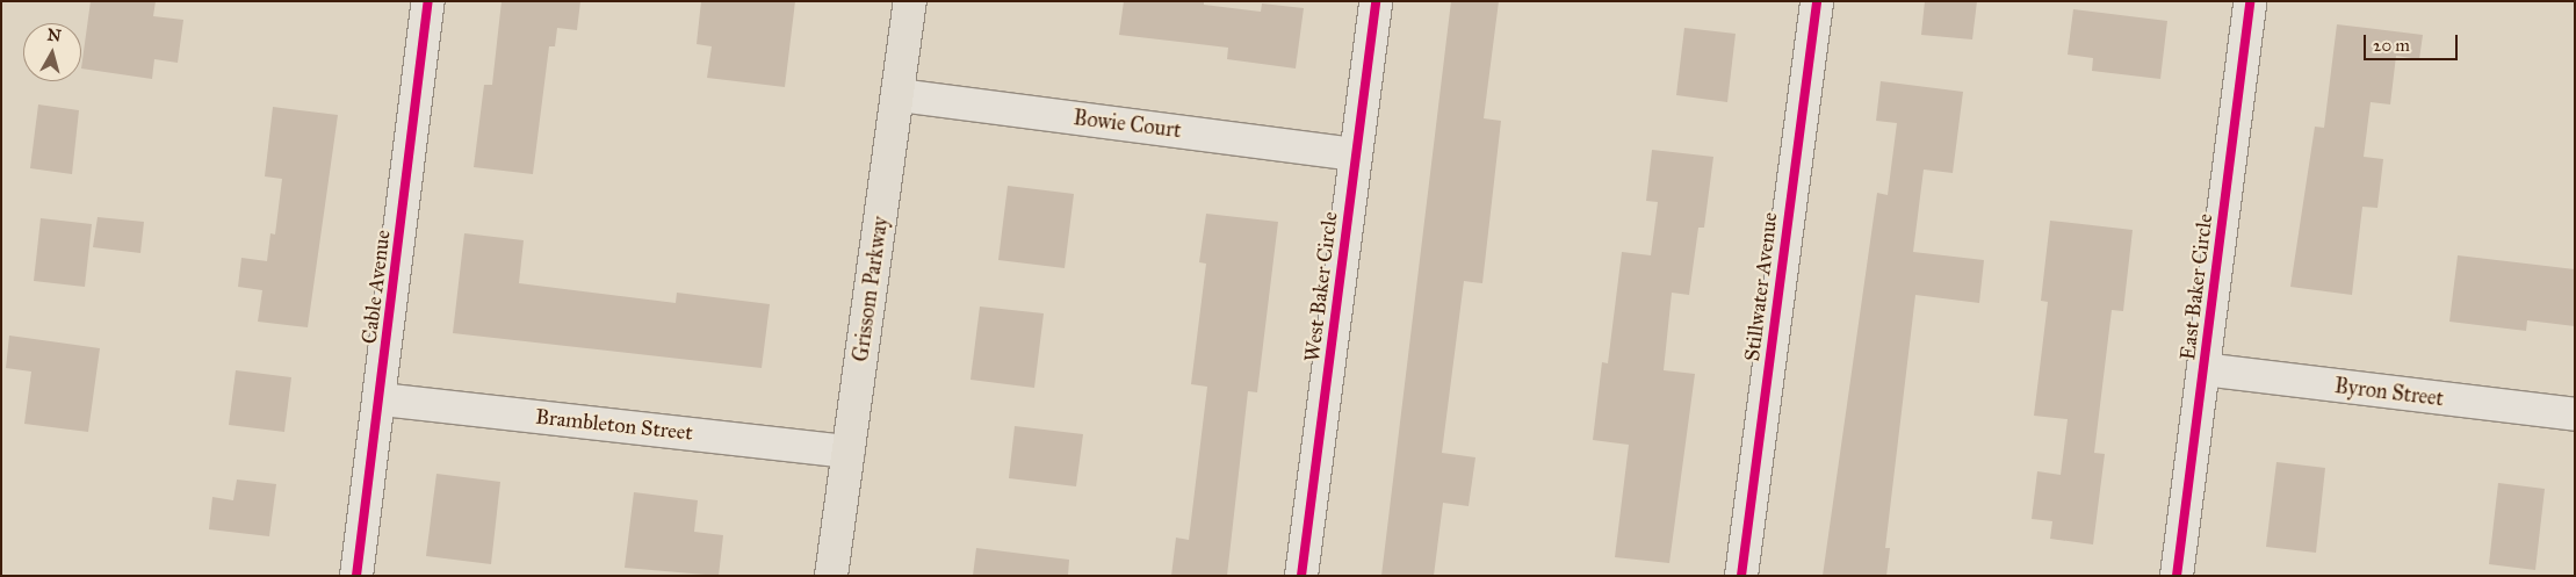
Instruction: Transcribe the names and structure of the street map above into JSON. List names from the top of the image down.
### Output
{
  "streets": {
    "main road": ["Grissom Parkway"],
    "street": [
      "Bowie Court",
      "Cable Avenue",
      "West Baker Circle",
      "Stillwater Avenue",
      "East Baker Circle",
      "Byron Street",
      "Brambleton Street"
    ]
  },
  "crossings": [
    ["Bowie Court", "West Baker Circle"],
    ["Bowie Court", "Grissom Parkway"],
    ["Cable Avenue", "Brambleton Street"],
    ["East Baker Circle", "Byron Street"],
    ["Grissom Parkway", "Brambleton Street"]
  ],
  "scale_bar": "20 m",
  "north": "top"
}
